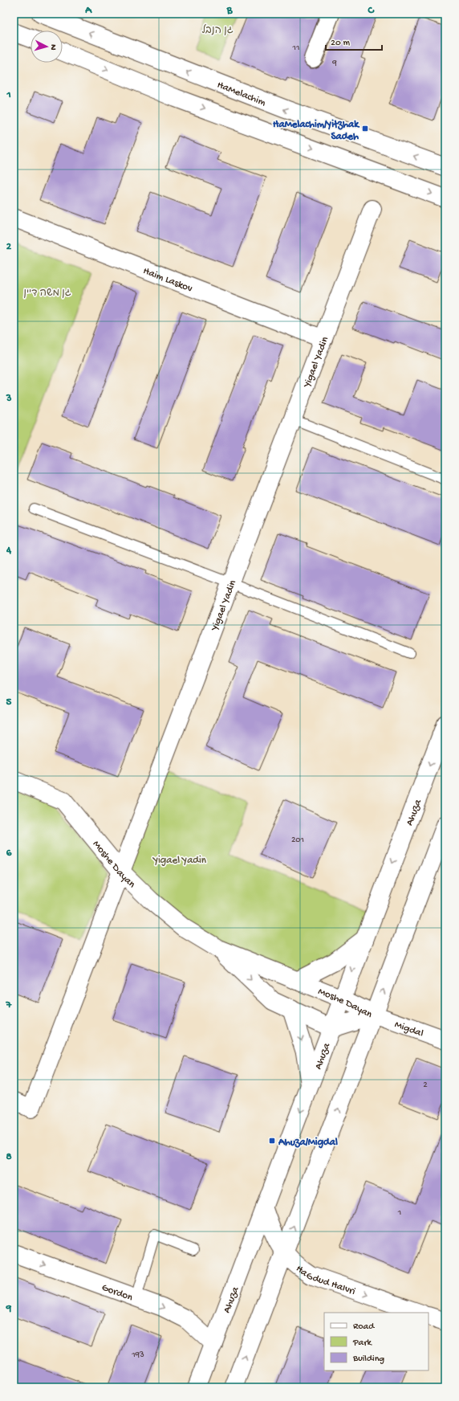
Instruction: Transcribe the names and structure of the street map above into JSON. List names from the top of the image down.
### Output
{
  "streets": {
    "street": [
      "HaMelachim",
      "Haim Laskov",
      "Yigael Yadin",
      "Ahuza",
      "Moshe Dayan",
      "Migdal",
      "HaGdud HaIvri",
      "Gordon"
    ]
  },
  "crossings": [
    ["Haim Laskov", "Yigael Yadin"],
    ["Yigael Yadin", "Moshe Dayan"],
    ["Ahuza", "Moshe Dayan"],
    ["Ahuza", "HaGdud HaIvri"],
    ["Ahuza", "Gordon"],
    ["Moshe Dayan", "Migdal"]
  ],
  "one_way": ["HaGdud HaIvri", "Gordon"],
  "parks": ["גן הנבל", "גן משה דיין", "Yigael Yadin"],
  "places": {
    "transit": ["HaMelachim/Yitzhak Sadeh", "Ahuza/Migdal"]
  },
  "house_numbers": [
    "11",
    "9",
    "201",
    "2",
    "1",
    "193"
  ],
  "legend": ["Road", "Park", "Building"],
  "scale_bar": "20 m",
  "north": "right",
  "grid": {
    "columns": ["A", "B", "C"],
    "rows": [
      "1",
      "2",
      "3",
      "4",
      "5",
      "6",
      "7",
      "8",
      "9"
    ]
  }
}
